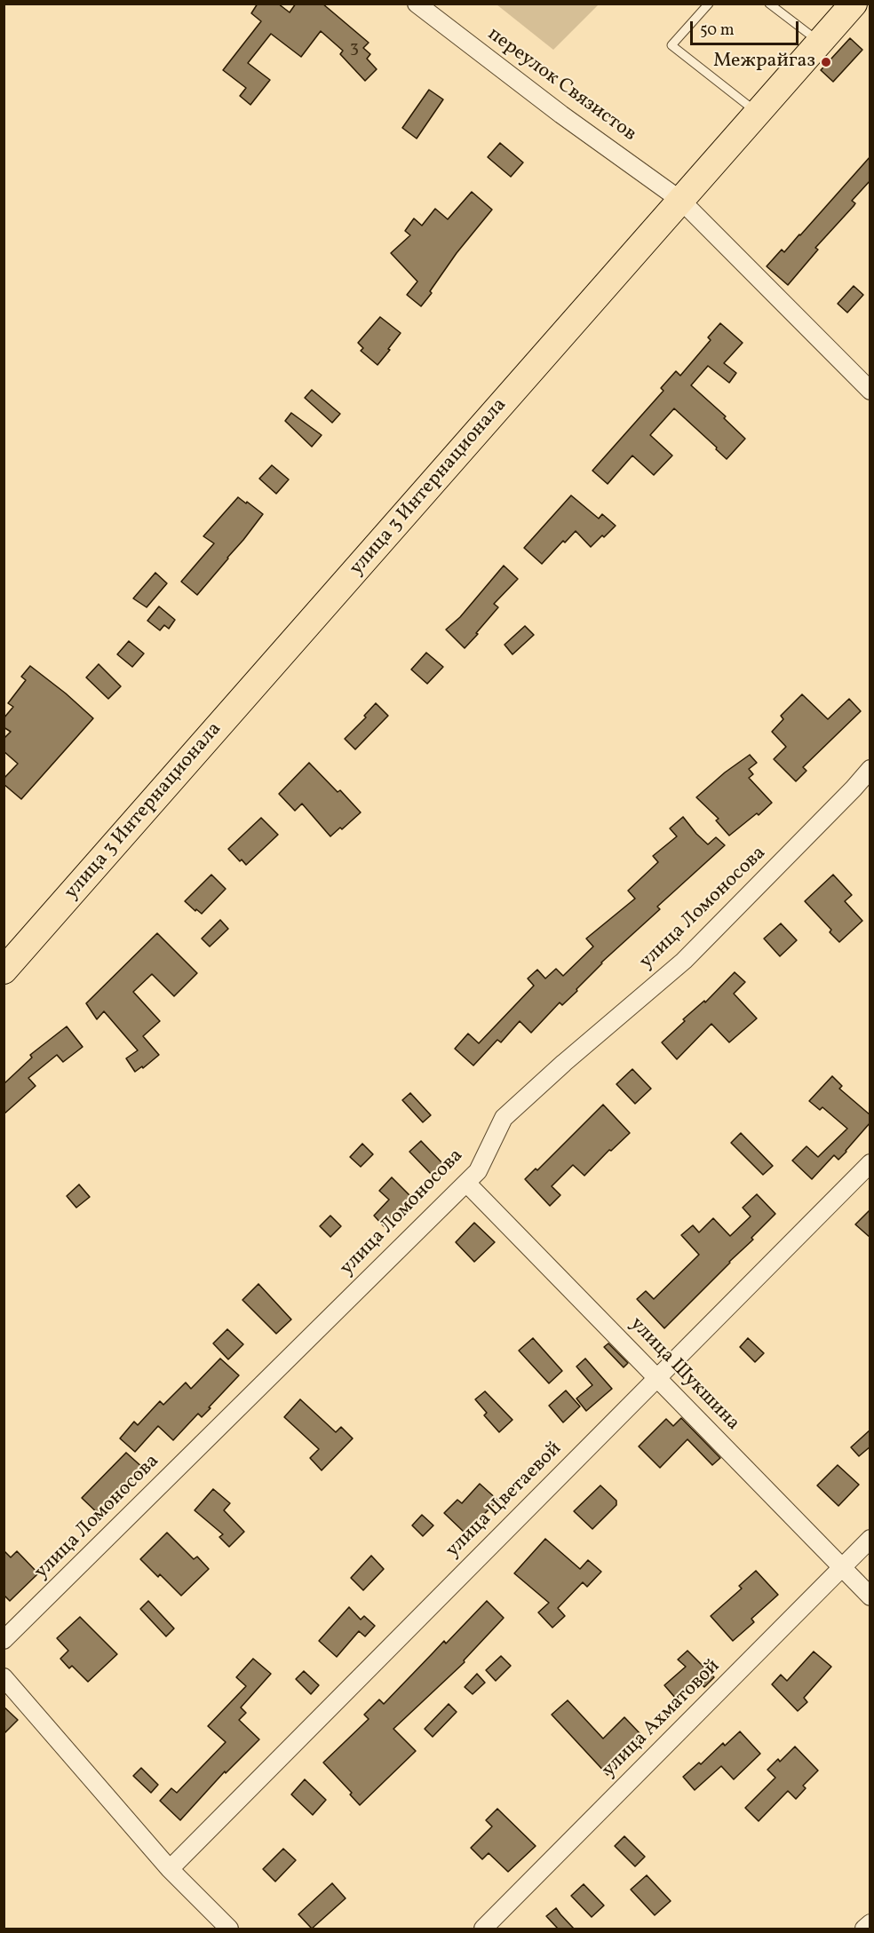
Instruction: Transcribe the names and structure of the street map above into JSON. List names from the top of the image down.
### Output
{
  "streets": {
    "main road": ["улица 3 Интернационала"],
    "street": [
      "переулок Связистов",
      "улица Ломоносова",
      "улица Шукшина",
      "улица Цветаевой",
      "улица Ахматовой"
    ]
  },
  "crossings": [
    ["переулок Связистов", "улица 3 Интернационала"],
    ["улица Ломоносова", "улица Шукшина"],
    ["улица Шукшина", "улица Цветаевой"],
    ["улица Шукшина", "улица Ахматовой"]
  ],
  "places": ["Межрайгаз"],
  "house_numbers": ["3"],
  "scale_bar": "50 m"
}
